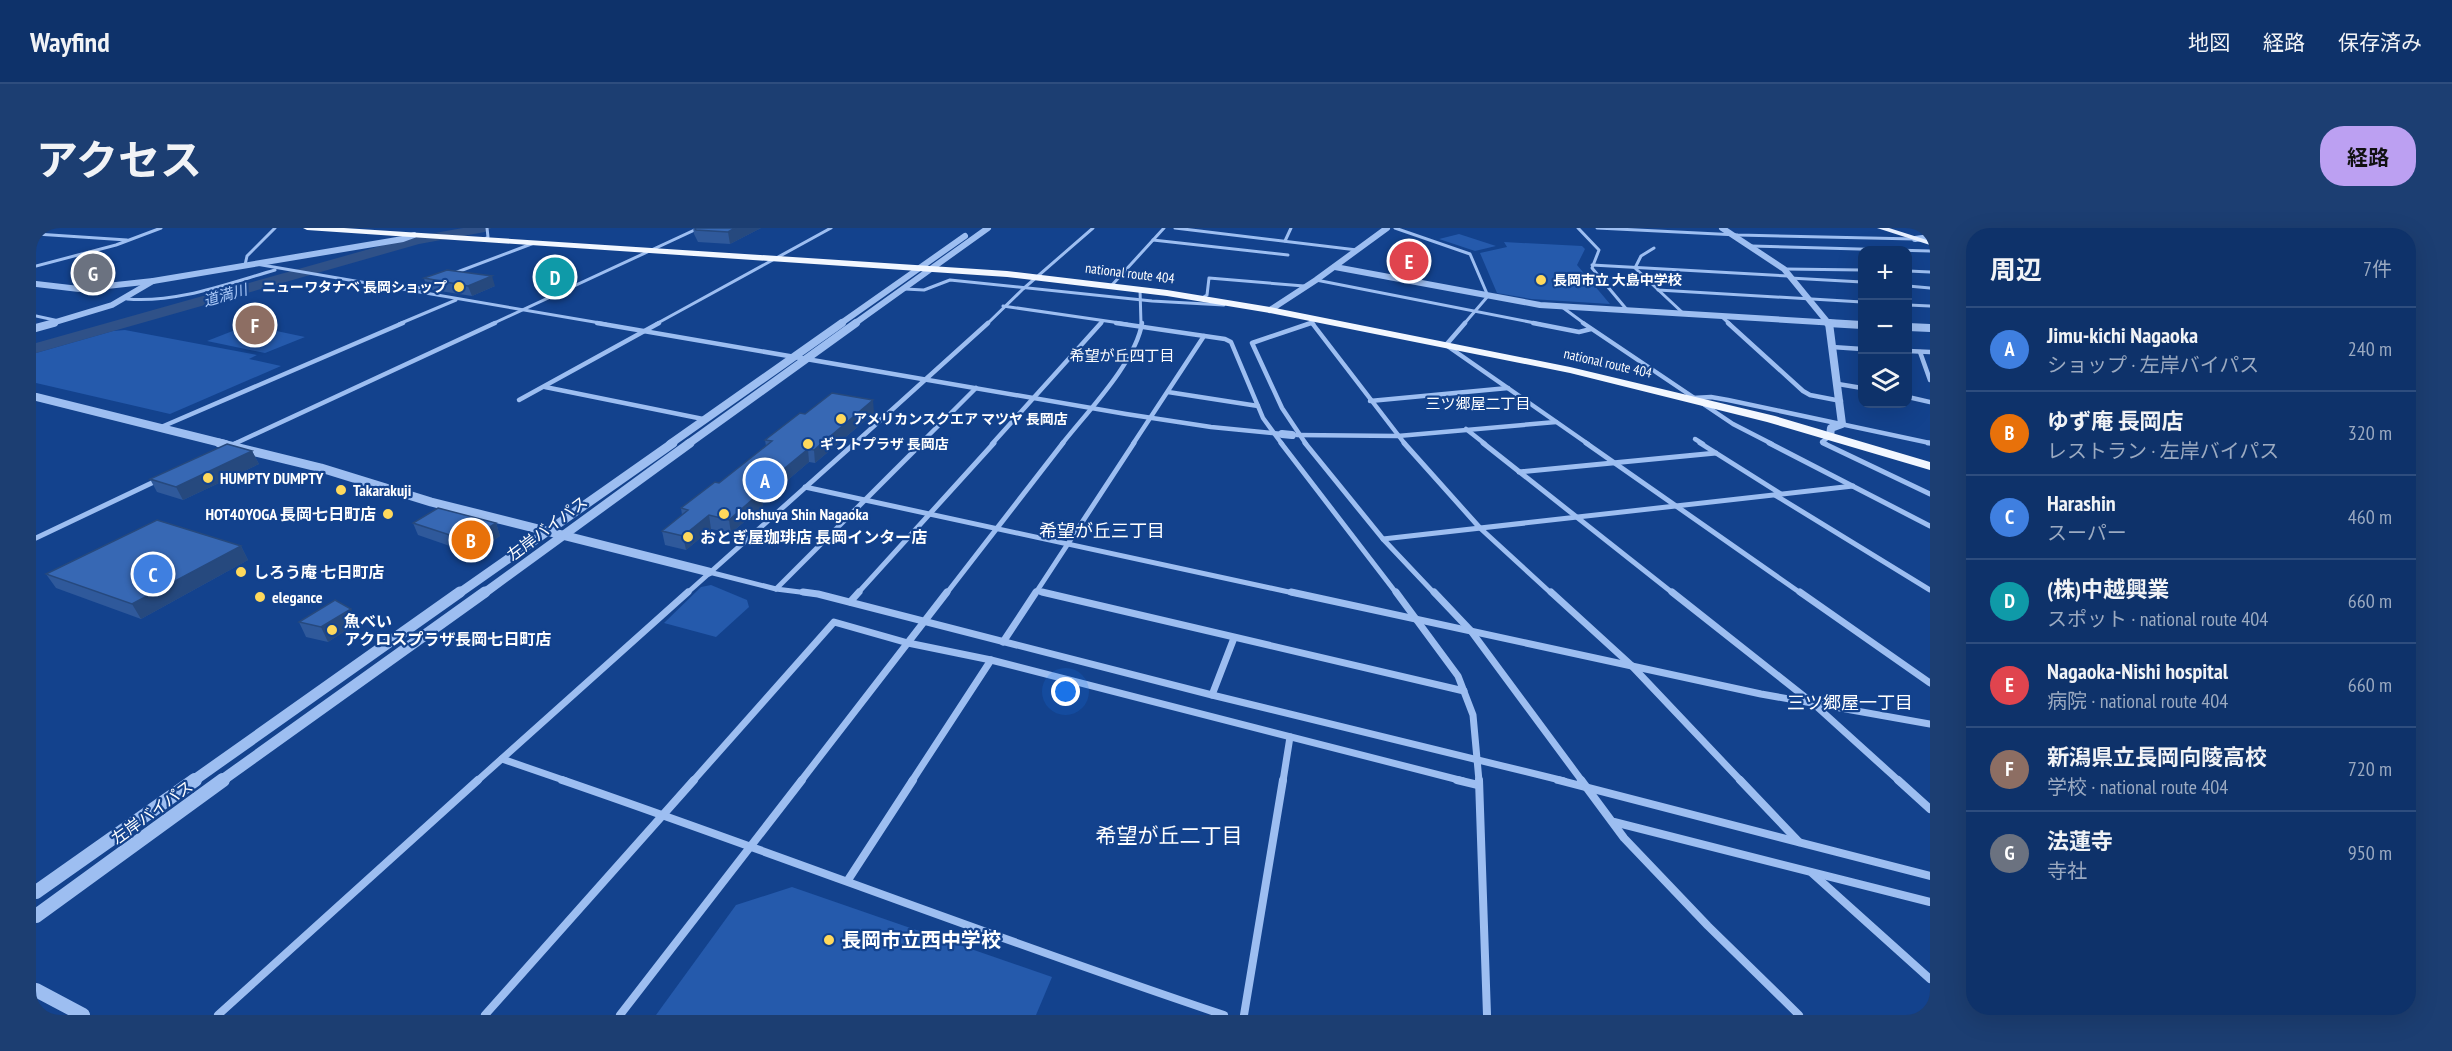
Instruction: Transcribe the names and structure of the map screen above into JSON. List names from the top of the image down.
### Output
{
  "streets": {
    "highway": ["national route 404"],
    "street": ["左岸バイパス"]
  },
  "crossings": [
    ["national route 404", "左岸バイパス"]
  ],
  "districts": [
    "希望が丘四丁目",
    "三ツ郷屋二丁目",
    "希望が丘三丁目",
    "三ツ郷屋一丁目",
    "希望が丘二丁目"
  ],
  "water": ["道満川"],
  "places": [
    "長岡市立 大島中学校",
    "ニューワタナベ 長岡ショップ",
    "アメリカンスクエア マツヤ 長岡店",
    "ギフトプラザ 長岡店",
    "HUMPTY DUMPTY",
    "Takarakuji",
    "HOT40YOGA 長岡七日町店",
    "Johshuya Shin Nagaoka",
    "おとぎ屋珈琲店 長岡インター店",
    "しろう庵 七日町店",
    "elegance",
    "魚べい アクロスプラザ長岡七日町店",
    "長岡市立西中学校"
  ],
  "page": {
    "header": "Wayfind",
    "nav": ["地図", "経路", "保存済み"],
    "title": "アクセス",
    "buttons": "経路",
    "heading": ["周辺", "7件"],
    "pins": [
      "E",
      "G",
      "D",
      "F",
      "A",
      "B",
      "C"
    ],
    "map_buttons": ["+", "−"],
    "list": [
      {
        "mark": "A",
        "name": "Jimu-kichi Nagaoka",
        "note": "ショップ · 左岸バイパス",
        "value": "240 m"
      },
      {
        "mark": "B",
        "name": "ゆず庵 長岡店",
        "note": "レストラン · 左岸バイパス",
        "value": "320 m"
      },
      {
        "mark": "C",
        "name": "Harashin",
        "note": "スーパー",
        "value": "460 m"
      },
      {
        "mark": "D",
        "name": "(株)中越興業",
        "note": "スポット · national route 404",
        "value": "660 m"
      },
      {
        "mark": "E",
        "name": "Nagaoka-Nishi hospital",
        "note": "病院 · national route 404",
        "value": "660 m"
      },
      {
        "mark": "F",
        "name": "新潟県立長岡向陵高校",
        "note": "学校 · national route 404",
        "value": "720 m"
      },
      {
        "mark": "G",
        "name": "法蓮寺",
        "note": "寺社",
        "value": "950 m"
      }
    ]
  }
}
